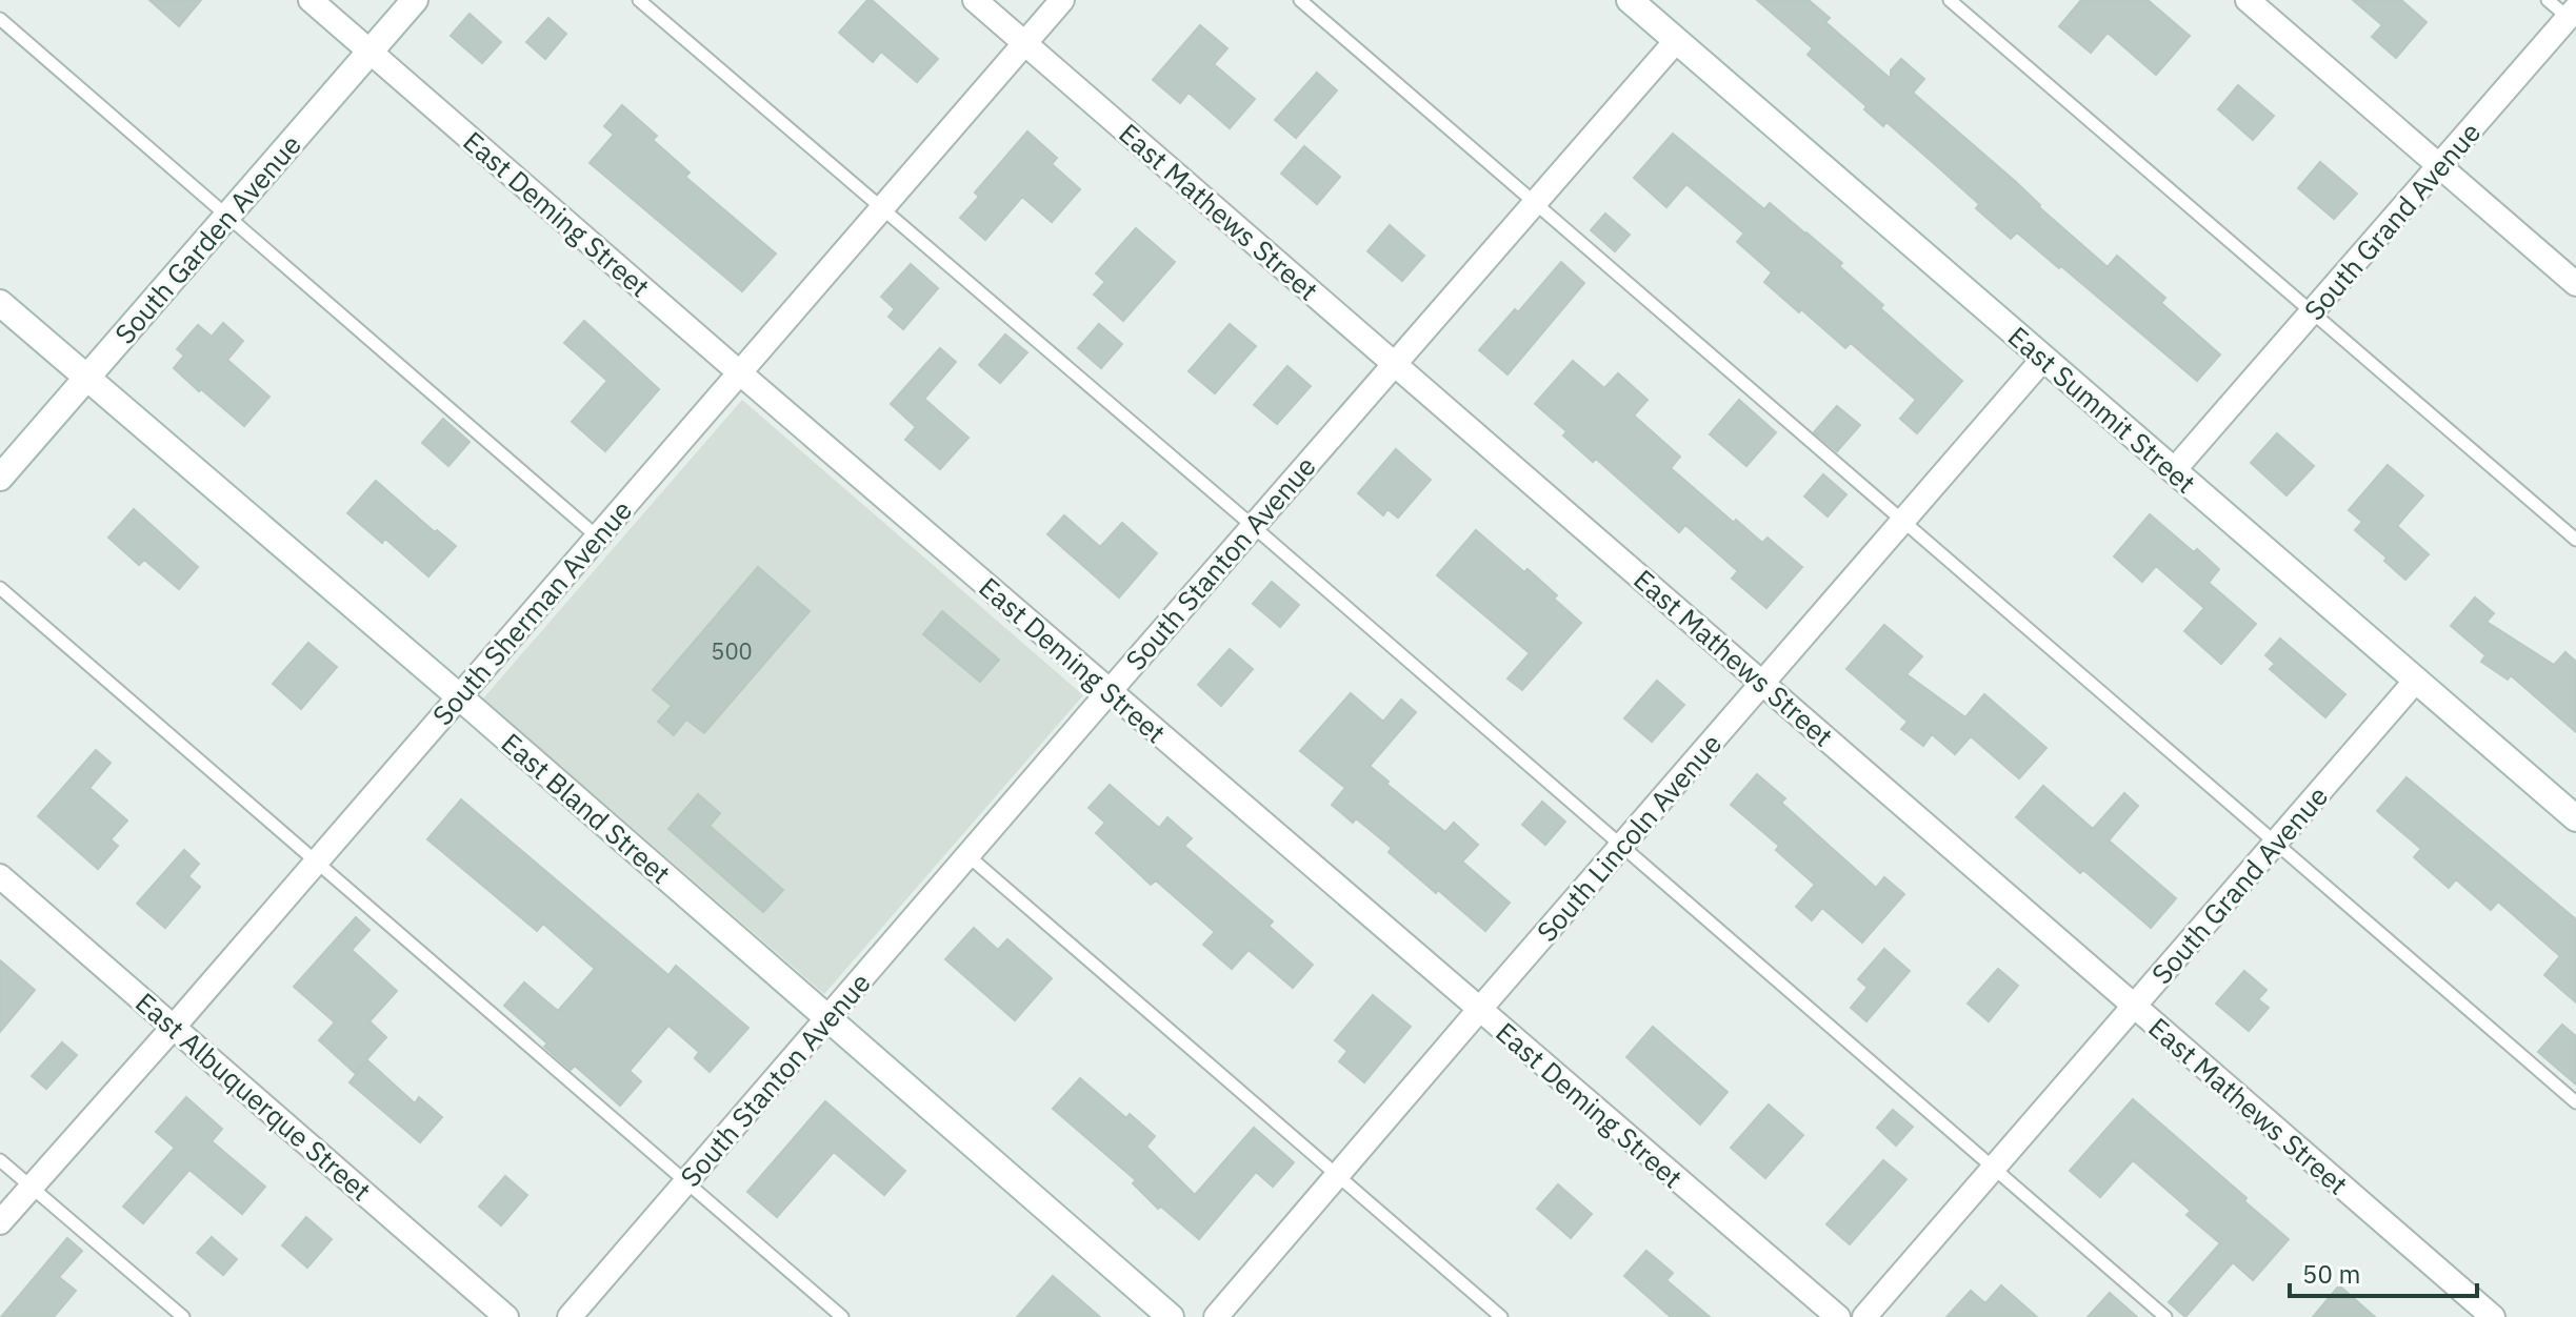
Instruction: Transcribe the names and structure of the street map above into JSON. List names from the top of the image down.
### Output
{
  "streets": {
    "street": [
      "East Mathews Street",
      "East Deming Street",
      "South Grand Avenue",
      "South Garden Avenue",
      "East Summit Street",
      "South Stanton Avenue",
      "South Sherman Avenue",
      "East Bland Street",
      "South Lincoln Avenue",
      "East Albuquerque Street"
    ]
  },
  "crossings": [
    ["East Mathews Street", "South Grand Avenue"],
    ["East Mathews Street", "South Stanton Avenue"],
    ["East Mathews Street", "South Sherman Avenue"],
    ["East Mathews Street", "South Lincoln Avenue"],
    ["East Deming Street", "South Garden Avenue"],
    ["East Deming Street", "South Stanton Avenue"],
    ["East Deming Street", "South Sherman Avenue"],
    ["East Deming Street", "South Lincoln Avenue"],
    ["South Grand Avenue", "East Summit Street"],
    ["South Garden Avenue", "East Bland Street"],
    ["East Summit Street", "South Stanton Avenue"],
    ["East Summit Street", "South Lincoln Avenue"],
    ["South Stanton Avenue", "East Bland Street"],
    ["South Sherman Avenue", "East Bland Street"],
    ["South Sherman Avenue", "East Albuquerque Street"]
  ],
  "house_numbers": ["500"],
  "scale_bar": "50 m"
}
